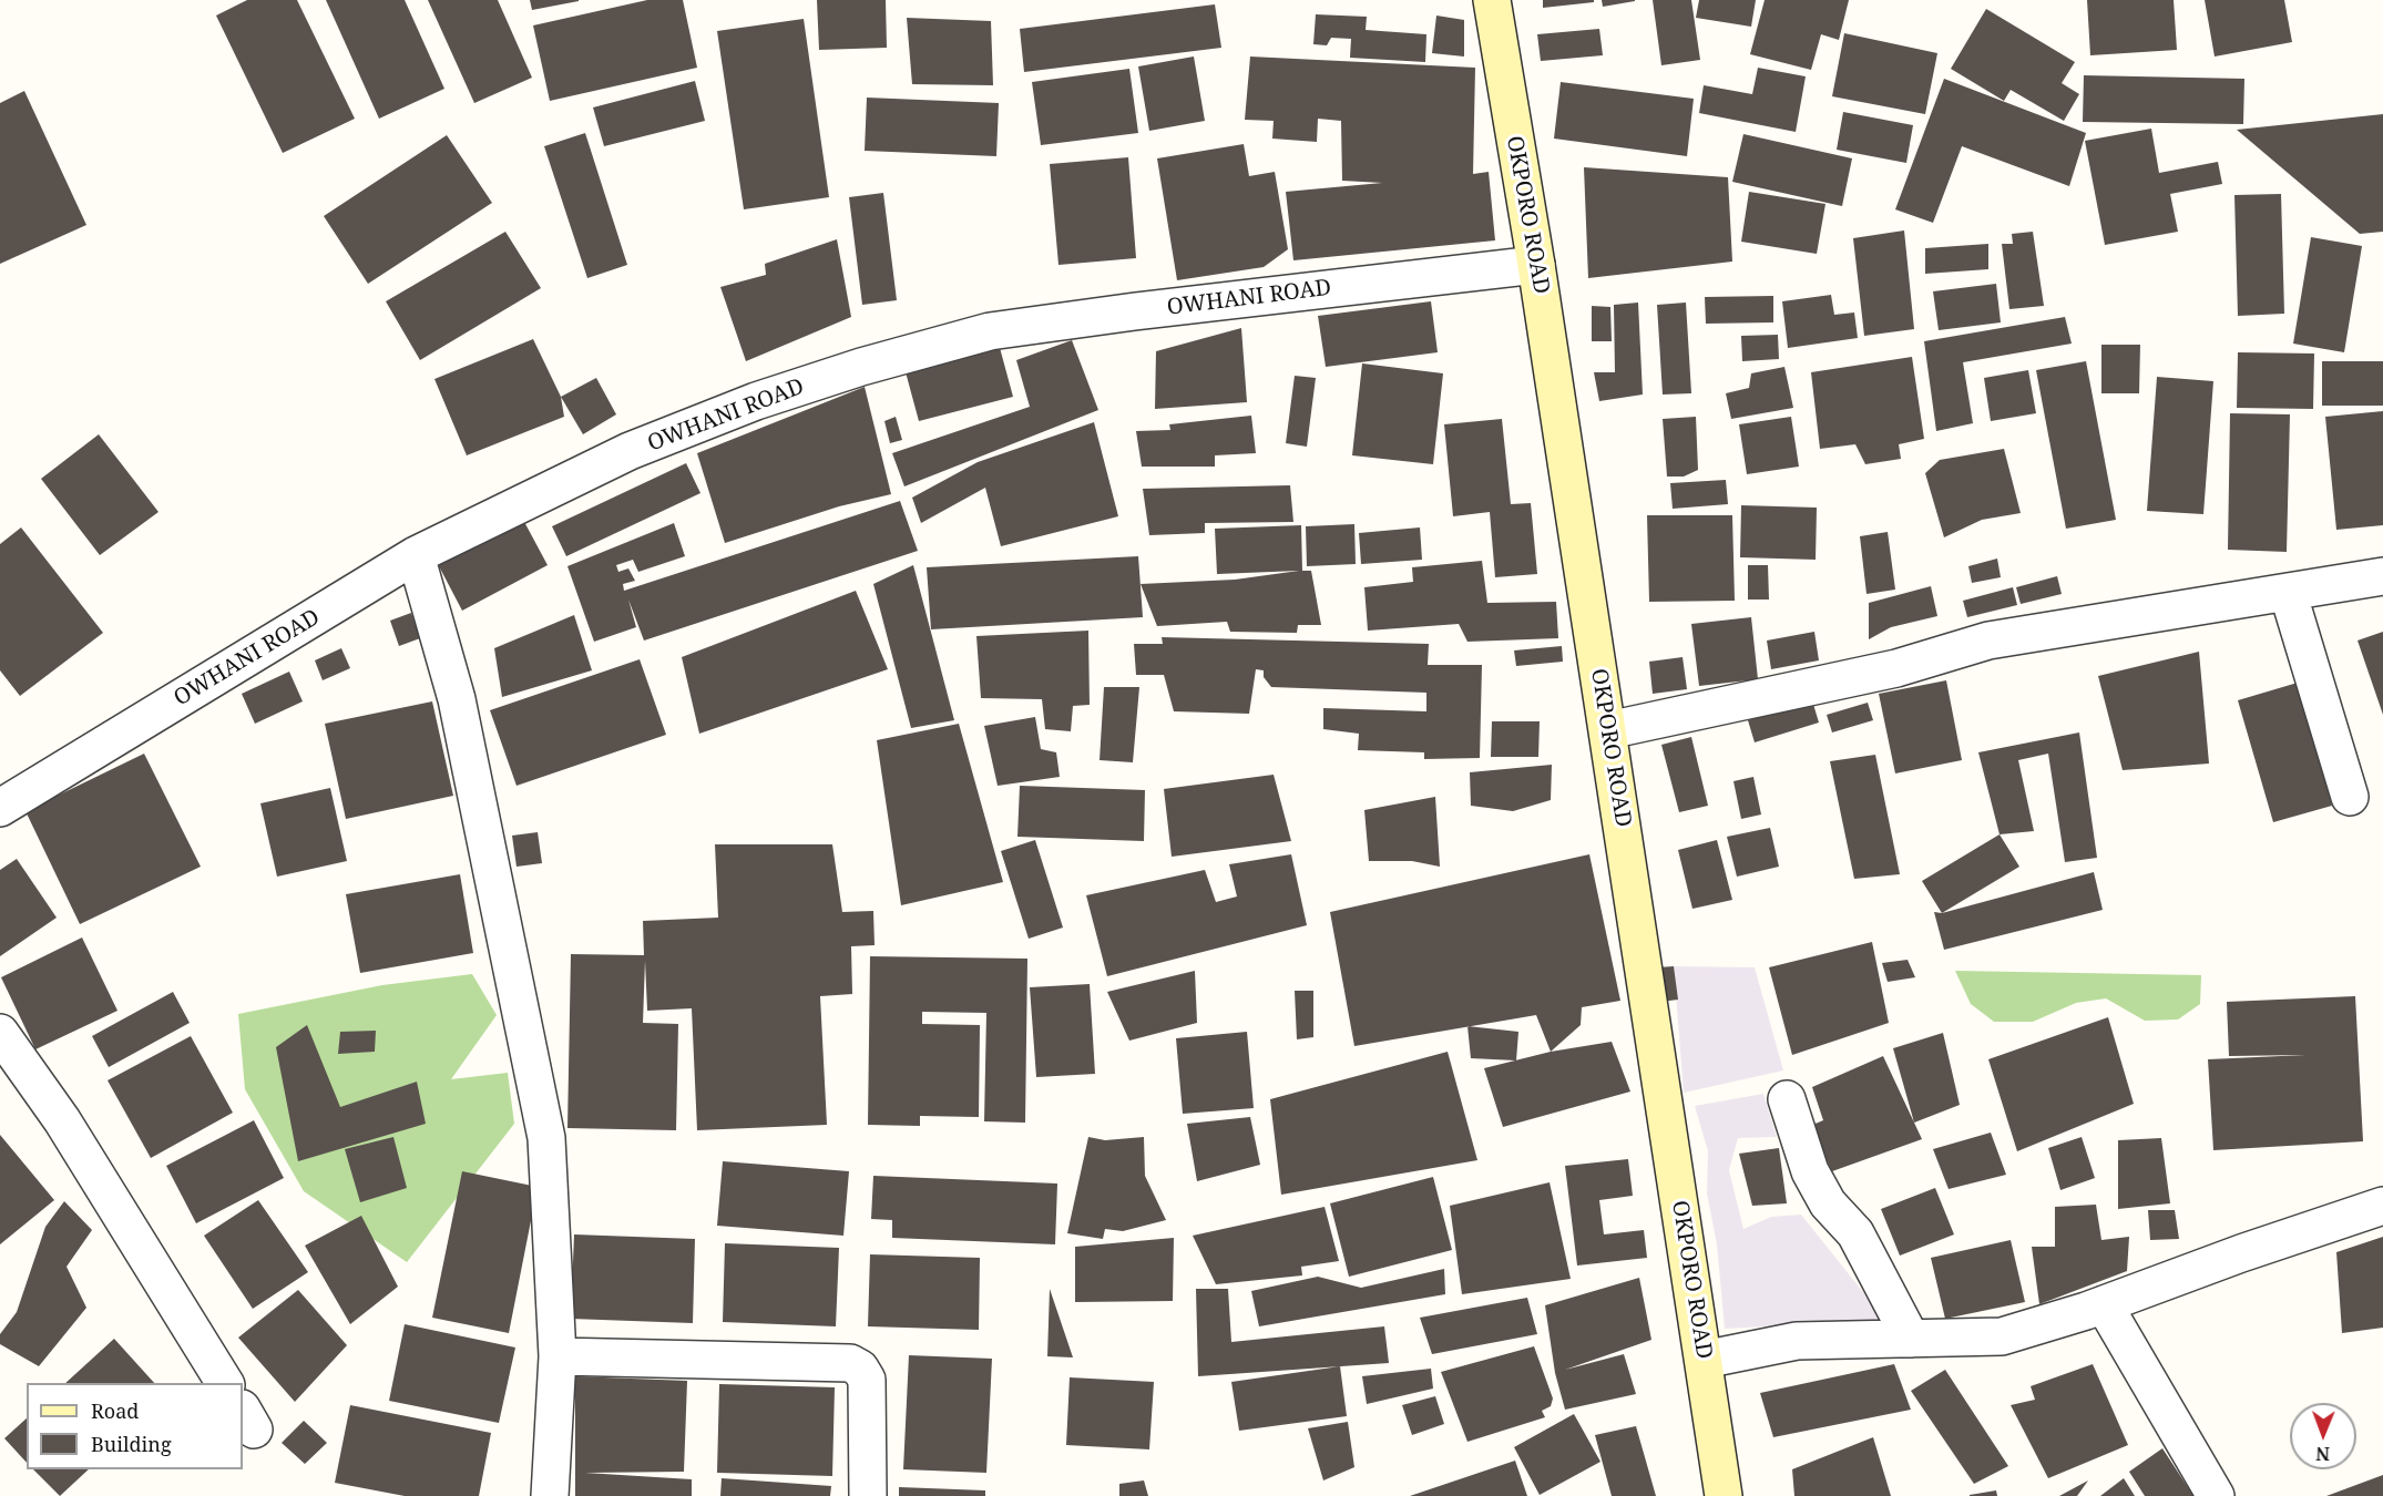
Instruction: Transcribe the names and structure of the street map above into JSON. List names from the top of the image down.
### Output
{
  "streets": {
    "main road": ["OKPORO ROAD"],
    "street": ["OWHANI ROAD"]
  },
  "crossings": [
    ["OKPORO ROAD", "OWHANI ROAD"]
  ],
  "legend": ["Road", "Building"],
  "north": "bottom"
}
